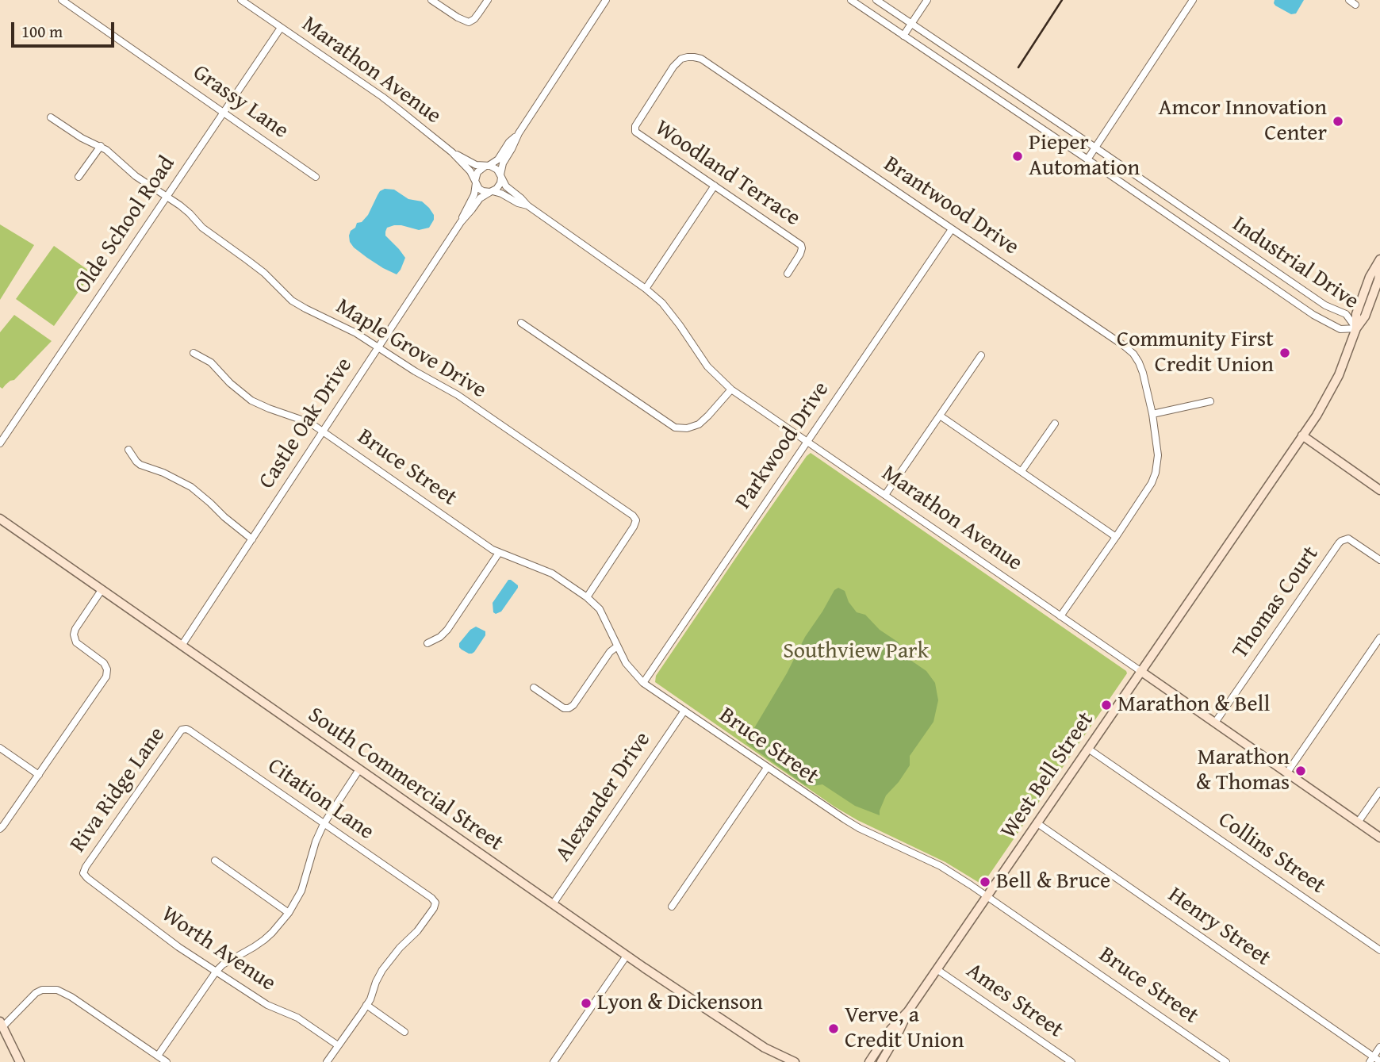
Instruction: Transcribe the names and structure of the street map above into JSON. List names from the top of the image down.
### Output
{
  "streets": {
    "main road": ["Marathon Avenue", "West Bell Street", "South Commercial Street"],
    "street": [
      "Grassy Lane",
      "Woodland Terrace",
      "Brantwood Drive",
      "Olde School Road",
      "Industrial Drive",
      "Maple Grove Drive",
      "Castle Oak Drive",
      "Parkwood Drive",
      "Bruce Street",
      "Thomas Court",
      "Riva Ridge Lane",
      "Alexander Drive",
      "Citation Lane",
      "Collins Street",
      "Henry Street",
      "Worth Avenue",
      "Ames Street"
    ]
  },
  "crossings": [
    ["Marathon Avenue", "Brantwood Drive"],
    ["Marathon Avenue", "Olde School Road"],
    ["Marathon Avenue", "Castle Oak Drive"],
    ["Marathon Avenue", "Parkwood Drive"],
    ["Marathon Avenue", "Thomas Court"],
    ["Marathon Avenue", "West Bell Street"],
    ["Grassy Lane", "Olde School Road"],
    ["Woodland Terrace", "Brantwood Drive"],
    ["Brantwood Drive", "Parkwood Drive"],
    ["Olde School Road", "Maple Grove Drive"],
    ["Maple Grove Drive", "Castle Oak Drive"],
    ["Maple Grove Drive", "Bruce Street"],
    ["Castle Oak Drive", "Bruce Street"],
    ["Castle Oak Drive", "South Commercial Street"],
    ["Parkwood Drive", "Bruce Street"],
    ["Bruce Street", "West Bell Street"],
    ["Bruce Street", "Alexander Drive"],
    ["West Bell Street", "Collins Street"],
    ["West Bell Street", "Henry Street"],
    ["West Bell Street", "Ames Street"],
    ["South Commercial Street", "Alexander Drive"],
    ["Riva Ridge Lane", "Citation Lane"],
    ["Riva Ridge Lane", "Worth Avenue"]
  ],
  "parks": ["Southview Park"],
  "places": [
    "Amcor Innovation Center",
    "Pieper Automation",
    "Community First Credit Union",
    "Marathon & Bell",
    "Marathon & Thomas",
    "Bell & Bruce",
    "Lyon & Dickenson",
    "Verve, a Credit Union"
  ],
  "scale_bar": "100 m"
}
